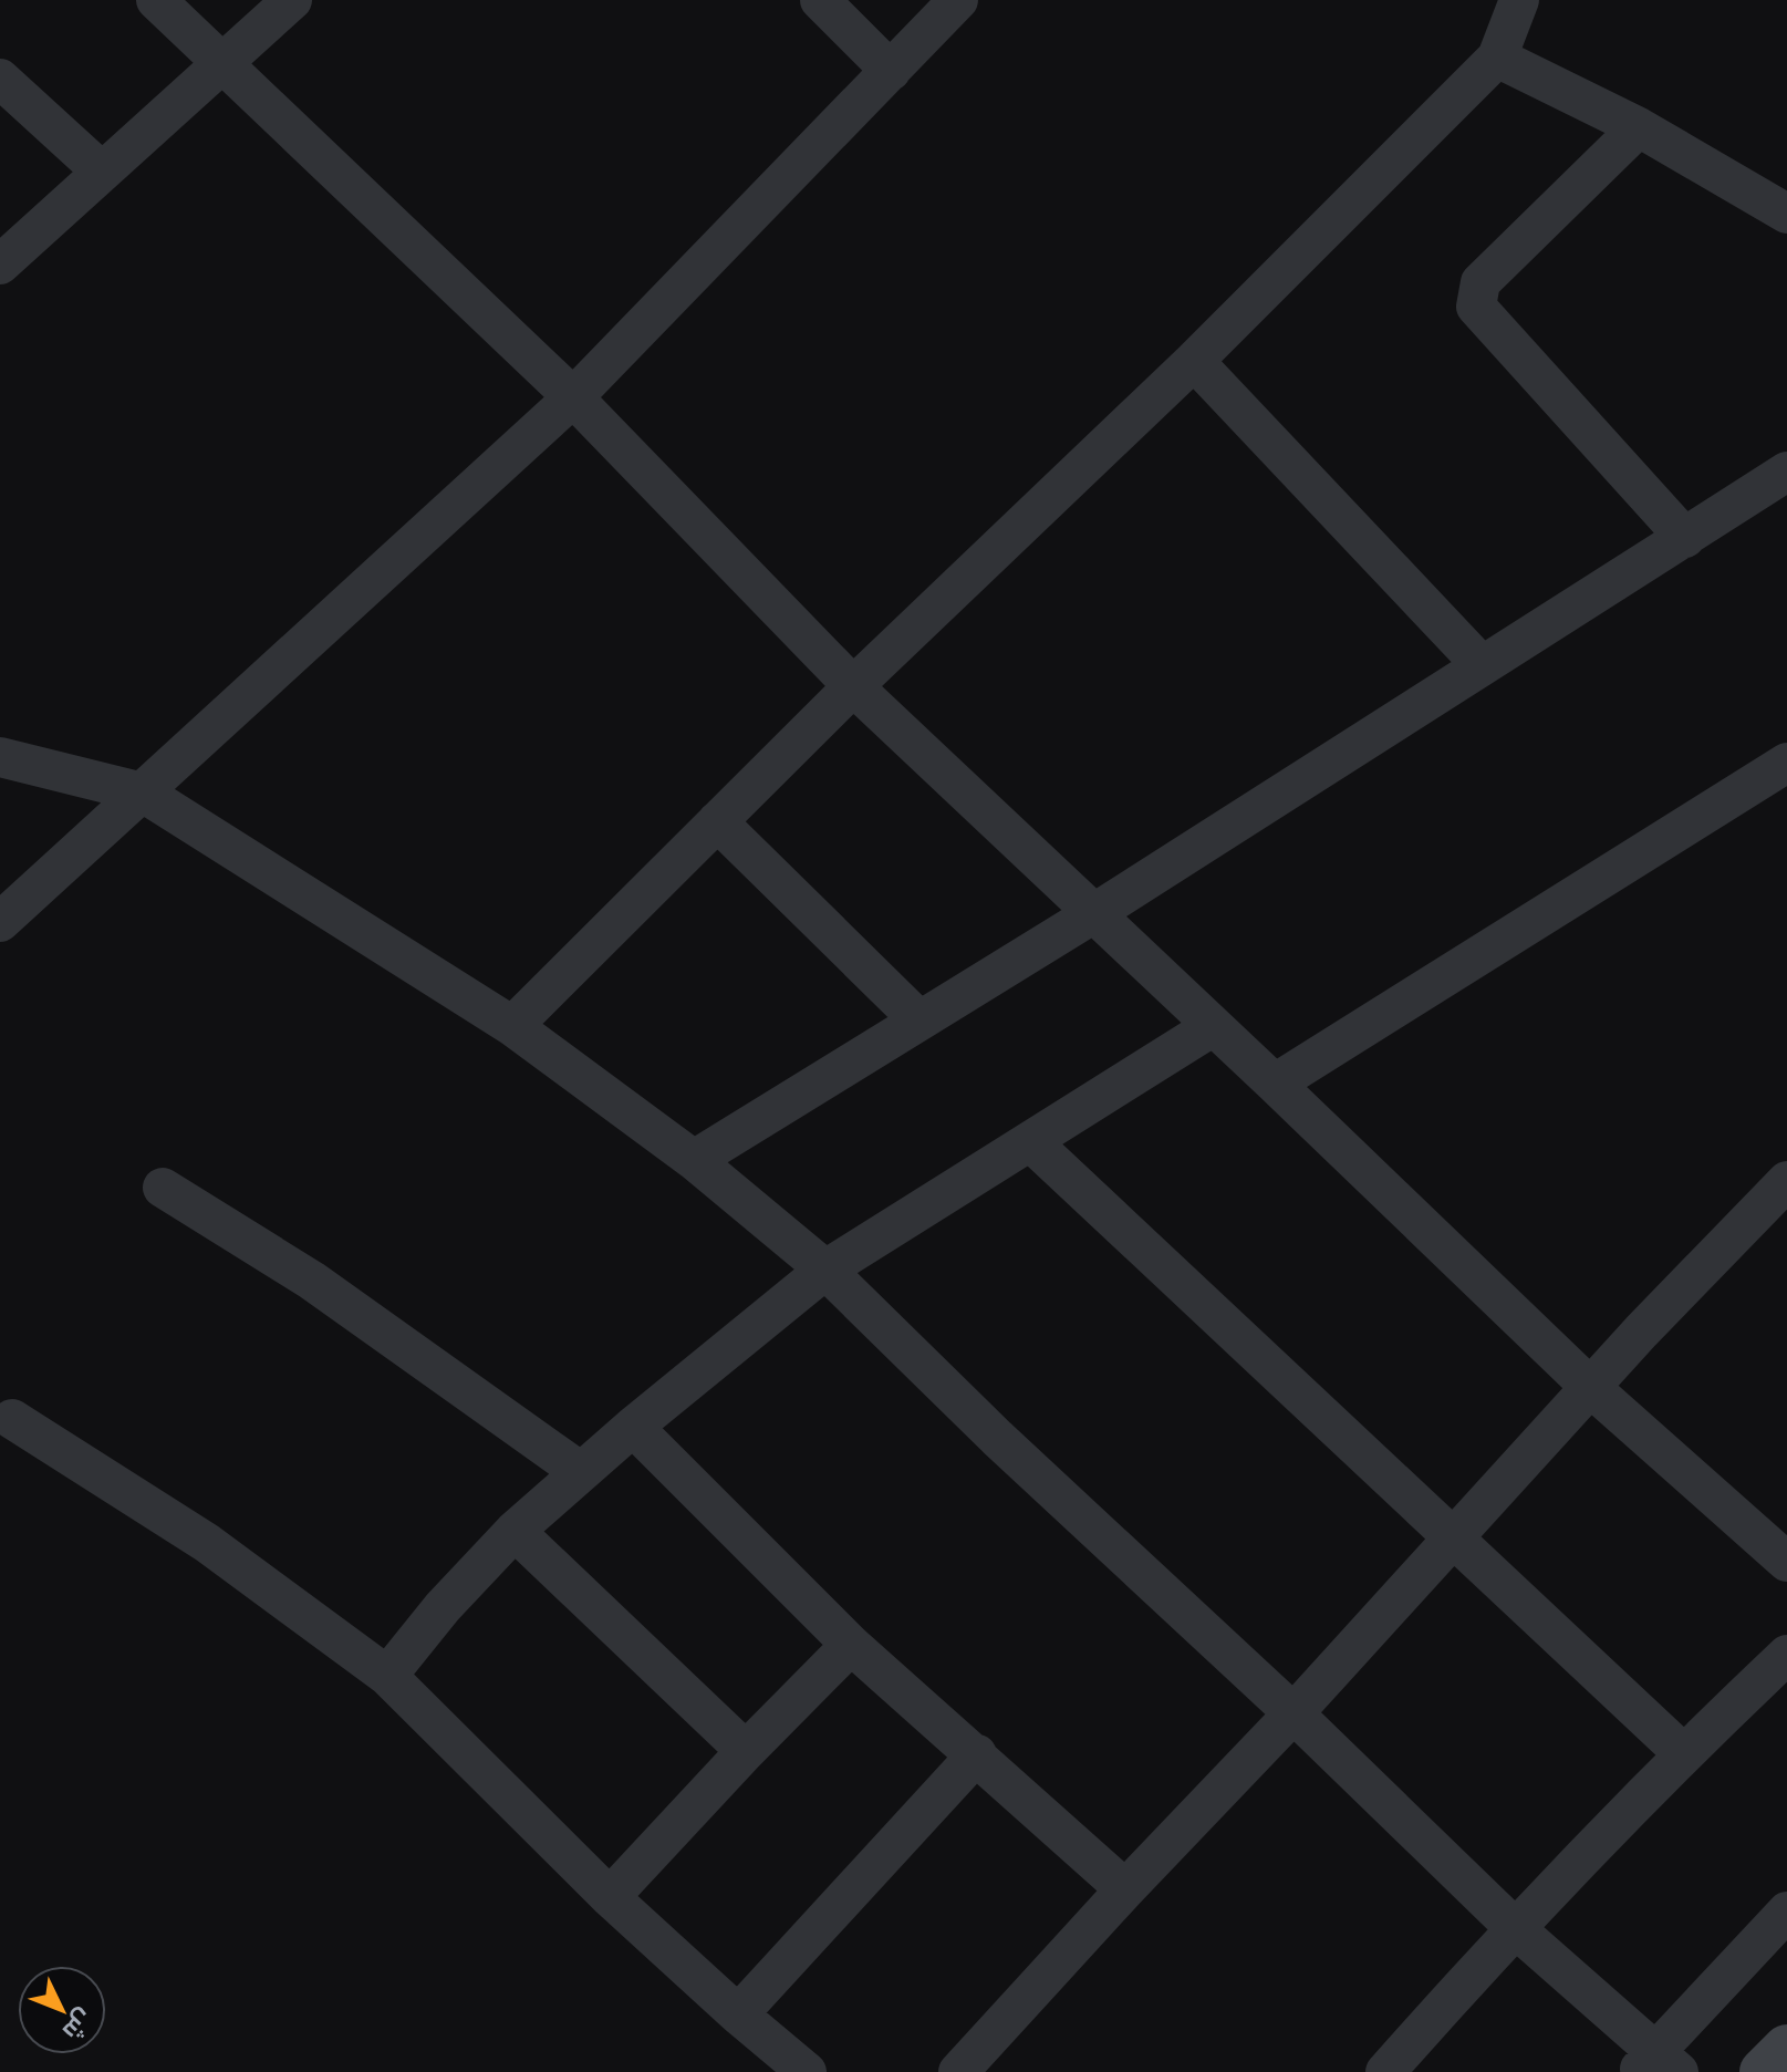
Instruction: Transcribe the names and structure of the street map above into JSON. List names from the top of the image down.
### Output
{
  "north": "bottom right"
}
